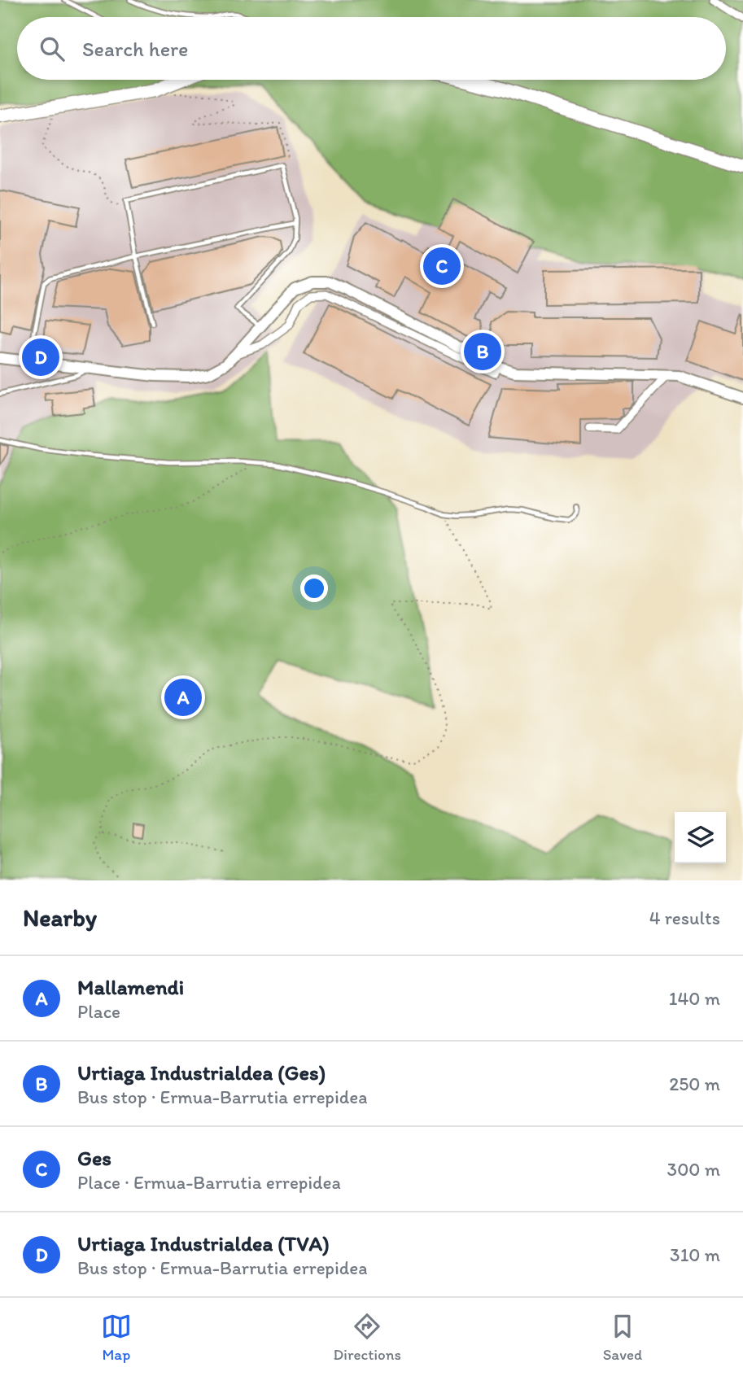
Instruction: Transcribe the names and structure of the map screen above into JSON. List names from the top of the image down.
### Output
{
  "page": {
    "search": "Search here",
    "pins": [
      "C",
      "B",
      "D",
      "A"
    ],
    "heading": ["Nearby", "4 results"],
    "list": [
      {
        "mark": "A",
        "name": "Mallamendi",
        "note": "Place",
        "value": "140 m"
      },
      {
        "mark": "B",
        "name": "Urtiaga Industrialdea (Ges)",
        "note": "Bus stop · Ermua-Barrutia errepidea",
        "value": "250 m"
      },
      {
        "mark": "C",
        "name": "Ges",
        "note": "Place · Ermua-Barrutia errepidea",
        "value": "300 m"
      },
      {
        "mark": "D",
        "name": "Urtiaga Industrialdea (TVA)",
        "note": "Bus stop · Ermua-Barrutia errepidea",
        "value": "310 m"
      }
    ],
    "nav": ["Map", "Directions", "Saved"]
  }
}
